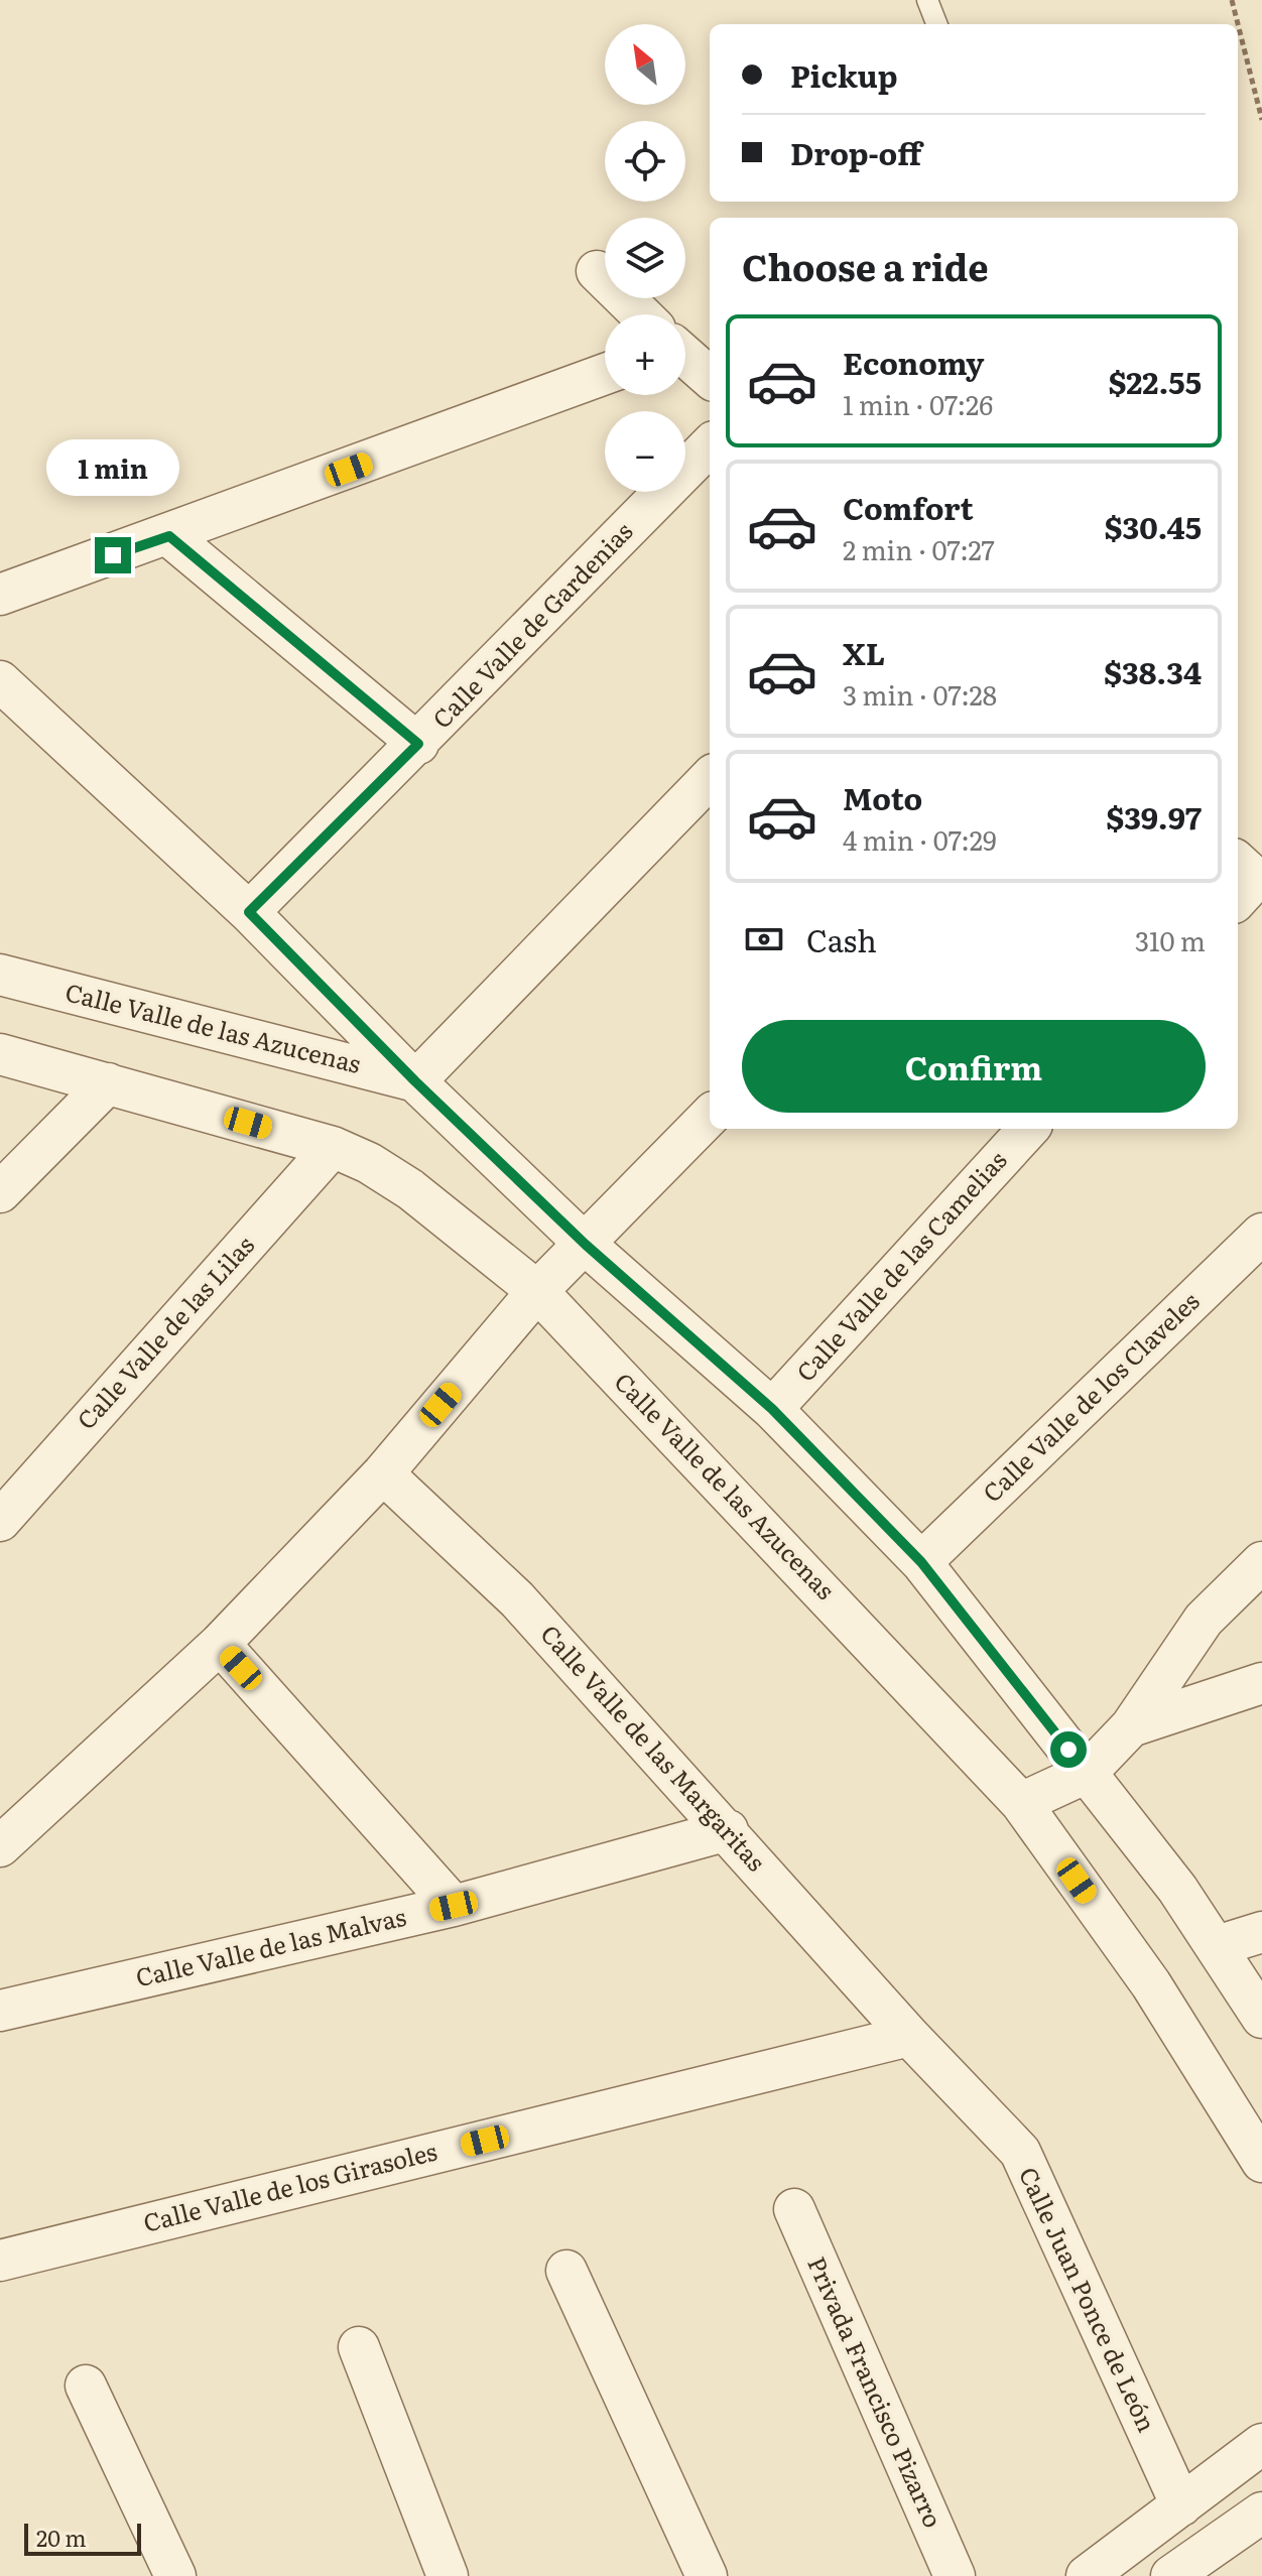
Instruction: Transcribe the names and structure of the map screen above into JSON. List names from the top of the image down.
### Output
{
  "streets": {
    "street": [
      "Calle Valle de Gardenias",
      "Calle Valle de las Azucenas",
      "Calle Valle de las Camelias",
      "Calle Valle de las Lilas",
      "Calle Valle de los Claveles",
      "Calle Valle de las Margaritas",
      "Calle Valle de las Malvas",
      "Calle Valle de los Girasoles",
      "Calle Juan Ponce de León",
      "Privada Francisco Pizarro"
    ]
  },
  "crossings": [
    ["Calle Valle de las Azucenas", "Calle Valle de las Camelias"],
    ["Calle Valle de las Azucenas", "Calle Valle de las Lilas"],
    ["Calle Valle de las Azucenas", "Calle Valle de los Claveles"],
    ["Calle Valle de las Margaritas", "Calle Valle de las Malvas"],
    ["Calle Valle de las Margaritas", "Calle Valle de los Girasoles"],
    ["Calle Valle de las Margaritas", "Calle Juan Ponce de León"],
    ["Calle Valle de los Girasoles", "Calle Juan Ponce de León"]
  ],
  "scale_bar": "20 m",
  "north": "top left",
  "page": {
    "map_buttons": ["+", "−"],
    "banner": ["Pickup", "Drop-off"],
    "heading": "Choose a ride",
    "list": [
      {
        "name": "Economy",
        "note": "1 min · 07:26",
        "value": "$22.55"
      },
      {
        "name": "Comfort",
        "note": "2 min · 07:27",
        "value": "$30.45"
      },
      {
        "name": "XL",
        "note": "3 min · 07:28",
        "value": "$38.34"
      },
      {
        "name": "Moto",
        "note": "4 min · 07:29",
        "value": "$39.97"
      }
    ],
    "bubble": "1 min",
    "pay": ["Cash", "310 m"],
    "buttons": "Confirm",
    "scale": "20 m"
  }
}
